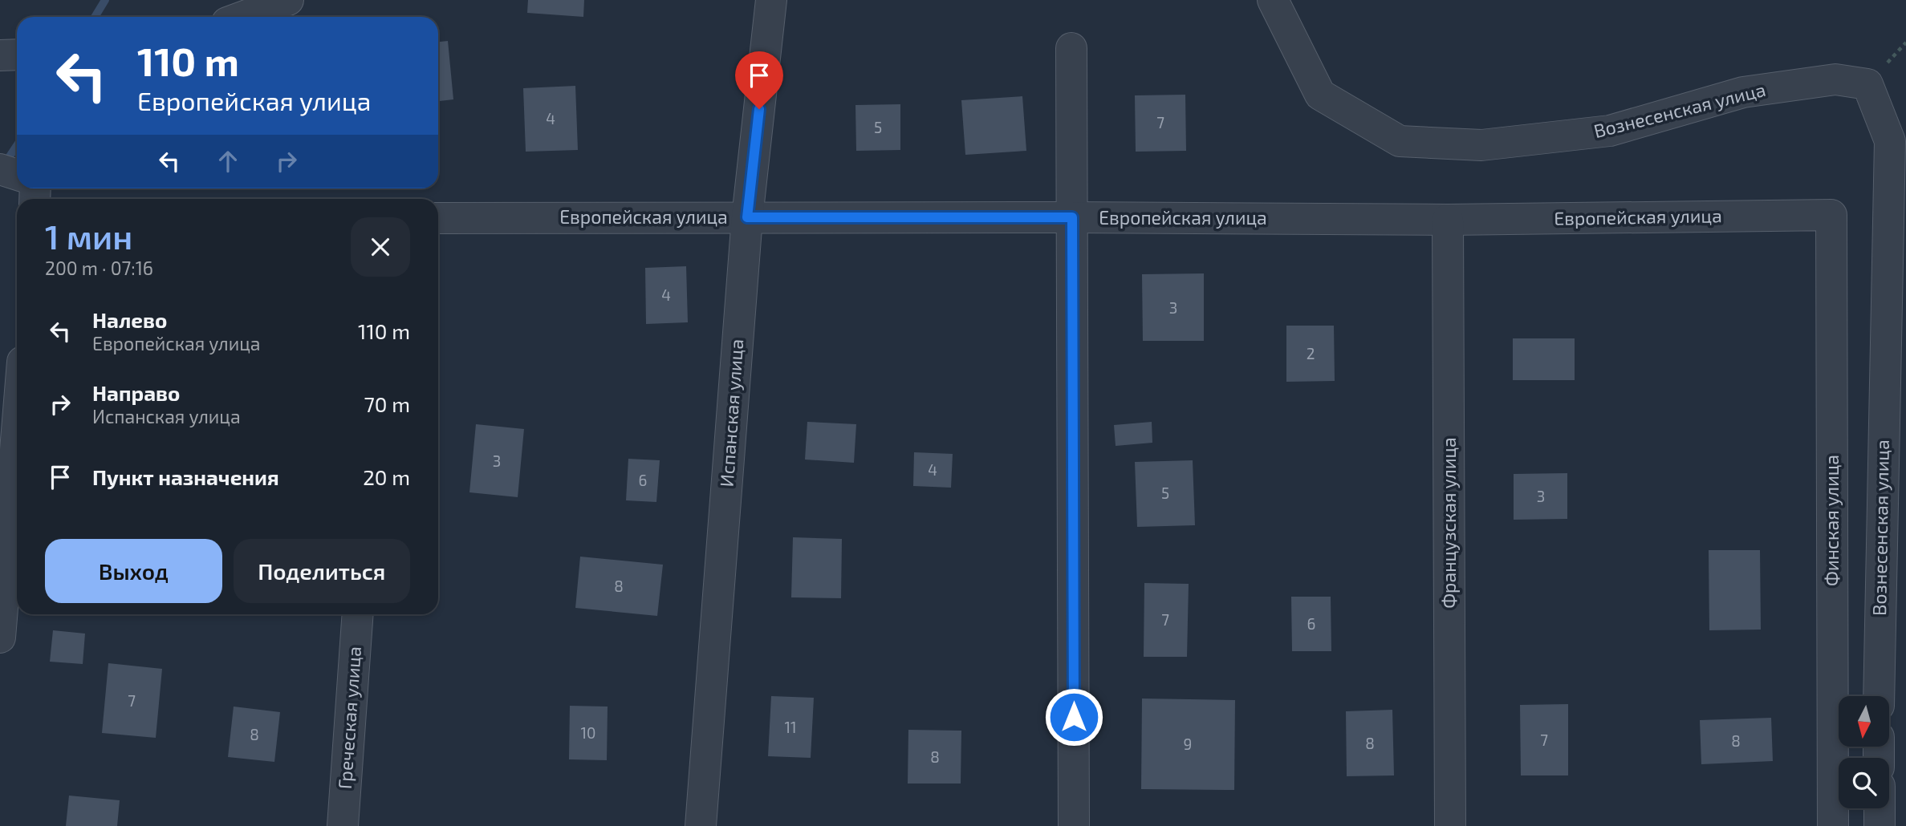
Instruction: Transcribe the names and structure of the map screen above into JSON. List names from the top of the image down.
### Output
{
  "streets": {
    "street": [
      "Вознесенская улица",
      "Европейская улица",
      "Испанская улица",
      "Финская улица",
      "Французская улица",
      "Греческая улица"
    ]
  },
  "crossings": [
    ["Европейская улица", "Испанская улица"],
    ["Европейская улица", "Финская улица"],
    ["Европейская улица", "Французская улица"]
  ],
  "house_numbers": [
    "4",
    "7",
    "5",
    "4",
    "3",
    "2",
    "3",
    "4",
    "6",
    "5",
    "3",
    "8",
    "7",
    "6",
    "7",
    "11",
    "10",
    "8",
    "7",
    "8",
    "8",
    "9",
    "8"
  ],
  "north": "bottom",
  "page": {
    "turn": ["110 m", "Европейская улица"],
    "heading": ["1 мин", "200 m · 07:16"],
    "list": [
      {
        "name": "Налево",
        "note": "Европейская улица",
        "value": "110 m"
      },
      {
        "name": "Направо",
        "note": "Испанская улица",
        "value": "70 m"
      },
      {
        "name": "Пункт назначения",
        "value": "20 m"
      }
    ],
    "buttons": ["Выход", "Поделиться"]
  }
}
